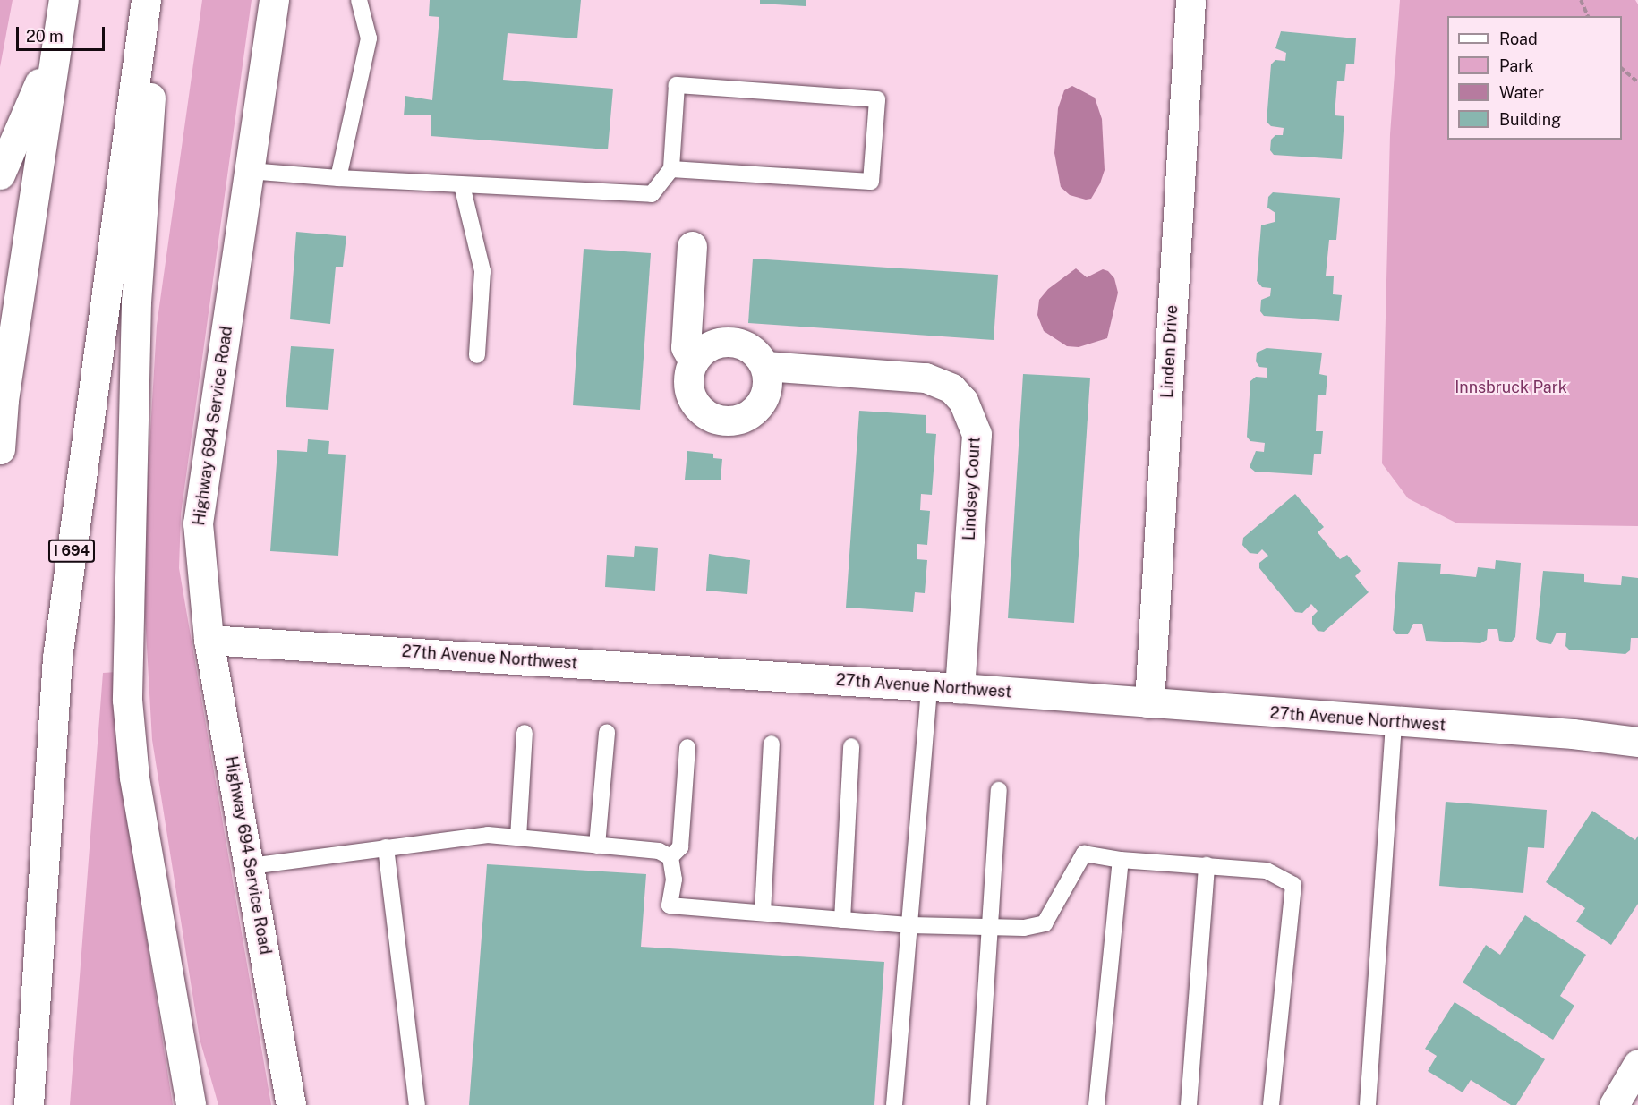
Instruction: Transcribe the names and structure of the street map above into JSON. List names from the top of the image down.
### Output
{
  "streets": {
    "main road": [
      "Linden Drive",
      "Highway 694 Service Road",
      "Lindsey Court",
      "I 694",
      "27th Avenue Northwest"
    ]
  },
  "crossings": [
    ["Linden Drive", "27th Avenue Northwest"],
    ["Highway 694 Service Road", "27th Avenue Northwest"],
    ["Lindsey Court", "27th Avenue Northwest"]
  ],
  "parks": ["Innsbruck Park"],
  "legend": [
    "Road",
    "Park",
    "Water",
    "Building"
  ],
  "scale_bar": "20 m"
}
